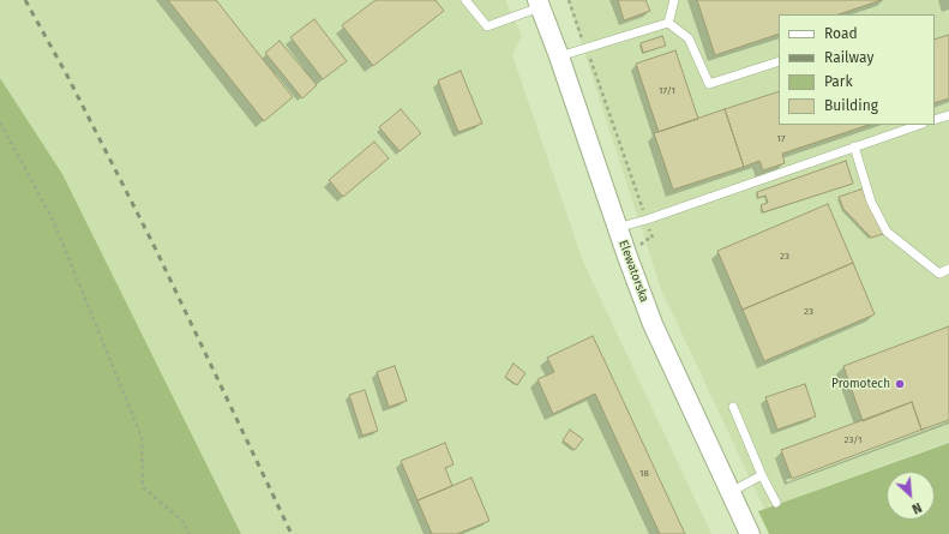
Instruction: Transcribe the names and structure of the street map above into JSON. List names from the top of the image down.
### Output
{
  "streets": {
    "street": ["Elewatorska"]
  },
  "places": ["Promotech"],
  "house_numbers": [
    "17/1",
    "17",
    "23",
    "23",
    "23/1",
    "18"
  ],
  "legend": [
    "Road",
    "Railway",
    "Park",
    "Building"
  ],
  "north": "bottom right"
}
